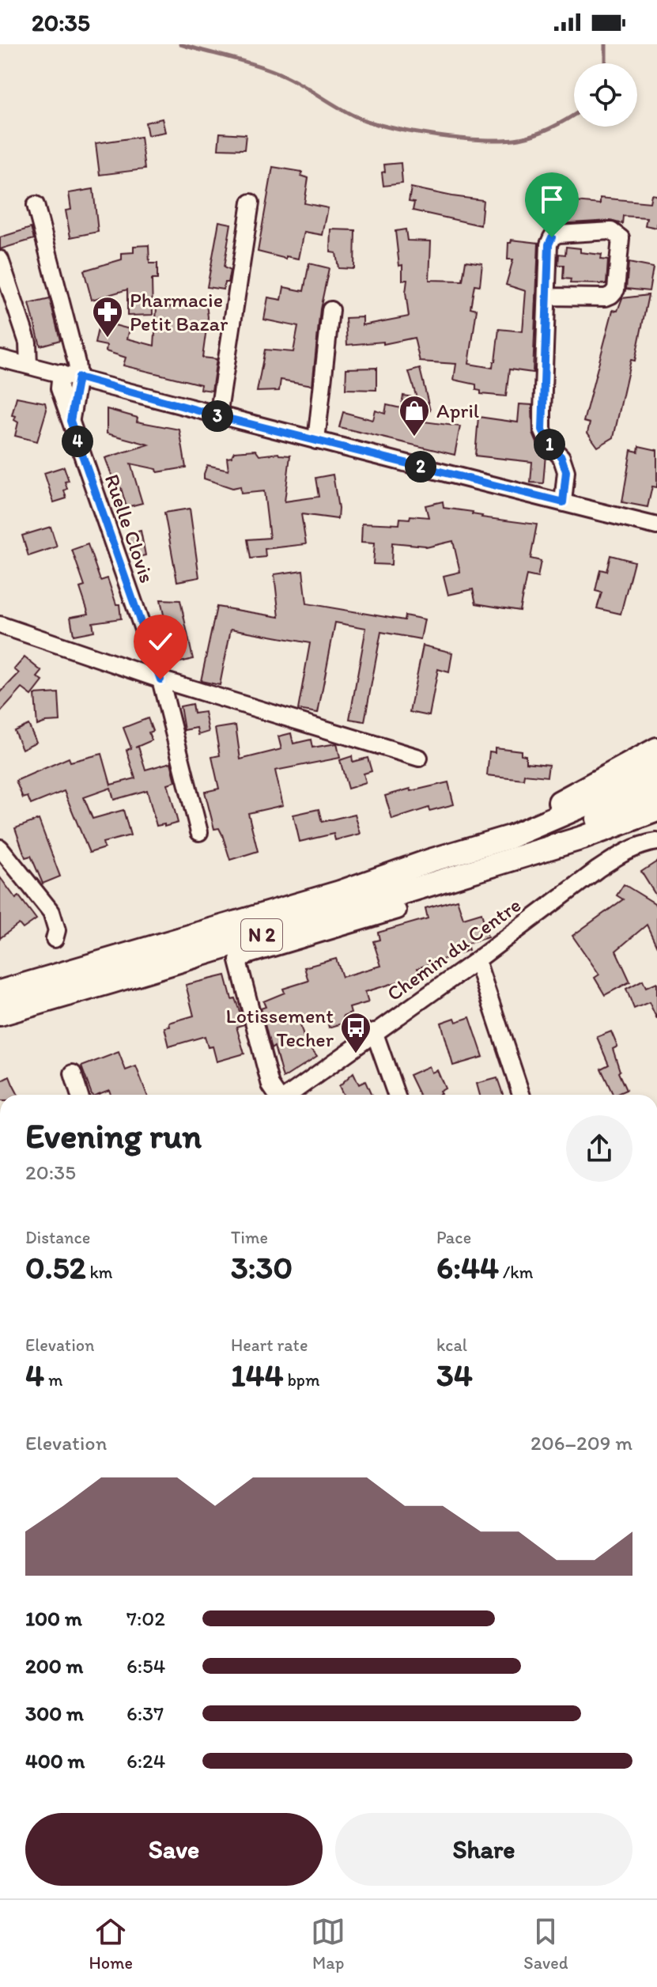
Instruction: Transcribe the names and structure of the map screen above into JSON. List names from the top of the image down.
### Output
{
  "streets": {
    "highway": ["N 2"],
    "street": ["Ruelle Clovis", "Chemin du Centre"]
  },
  "places": {
    "pharmacy": ["Pharmacie Petit Bazar"],
    "shop": ["April"],
    "bus stop": ["Lotissement Techer"]
  },
  "page": {
    "status": "20:35",
    "pins": [
      "3",
      "4",
      "1",
      "2"
    ],
    "heading": ["Evening run", "20:35"],
    "stats": [
      ["Distance", "0.52 km"],
      ["Time", "3:30"],
      ["Pace", "6:44 /km"],
      ["Elevation", "4 m"],
      ["Heart rate", "144 bpm"],
      ["kcal", "34"]
    ],
    "chart": ["Elevation", "206–209 m"],
    "list": [
      {
        "name": "100 m",
        "note": "7:02"
      },
      {
        "name": "200 m",
        "note": "6:54"
      },
      {
        "name": "300 m",
        "note": "6:37"
      },
      {
        "name": "400 m",
        "note": "6:24"
      }
    ],
    "buttons": ["Save", "Share"],
    "tabs": ["Home", "Map", "Saved"]
  }
}
